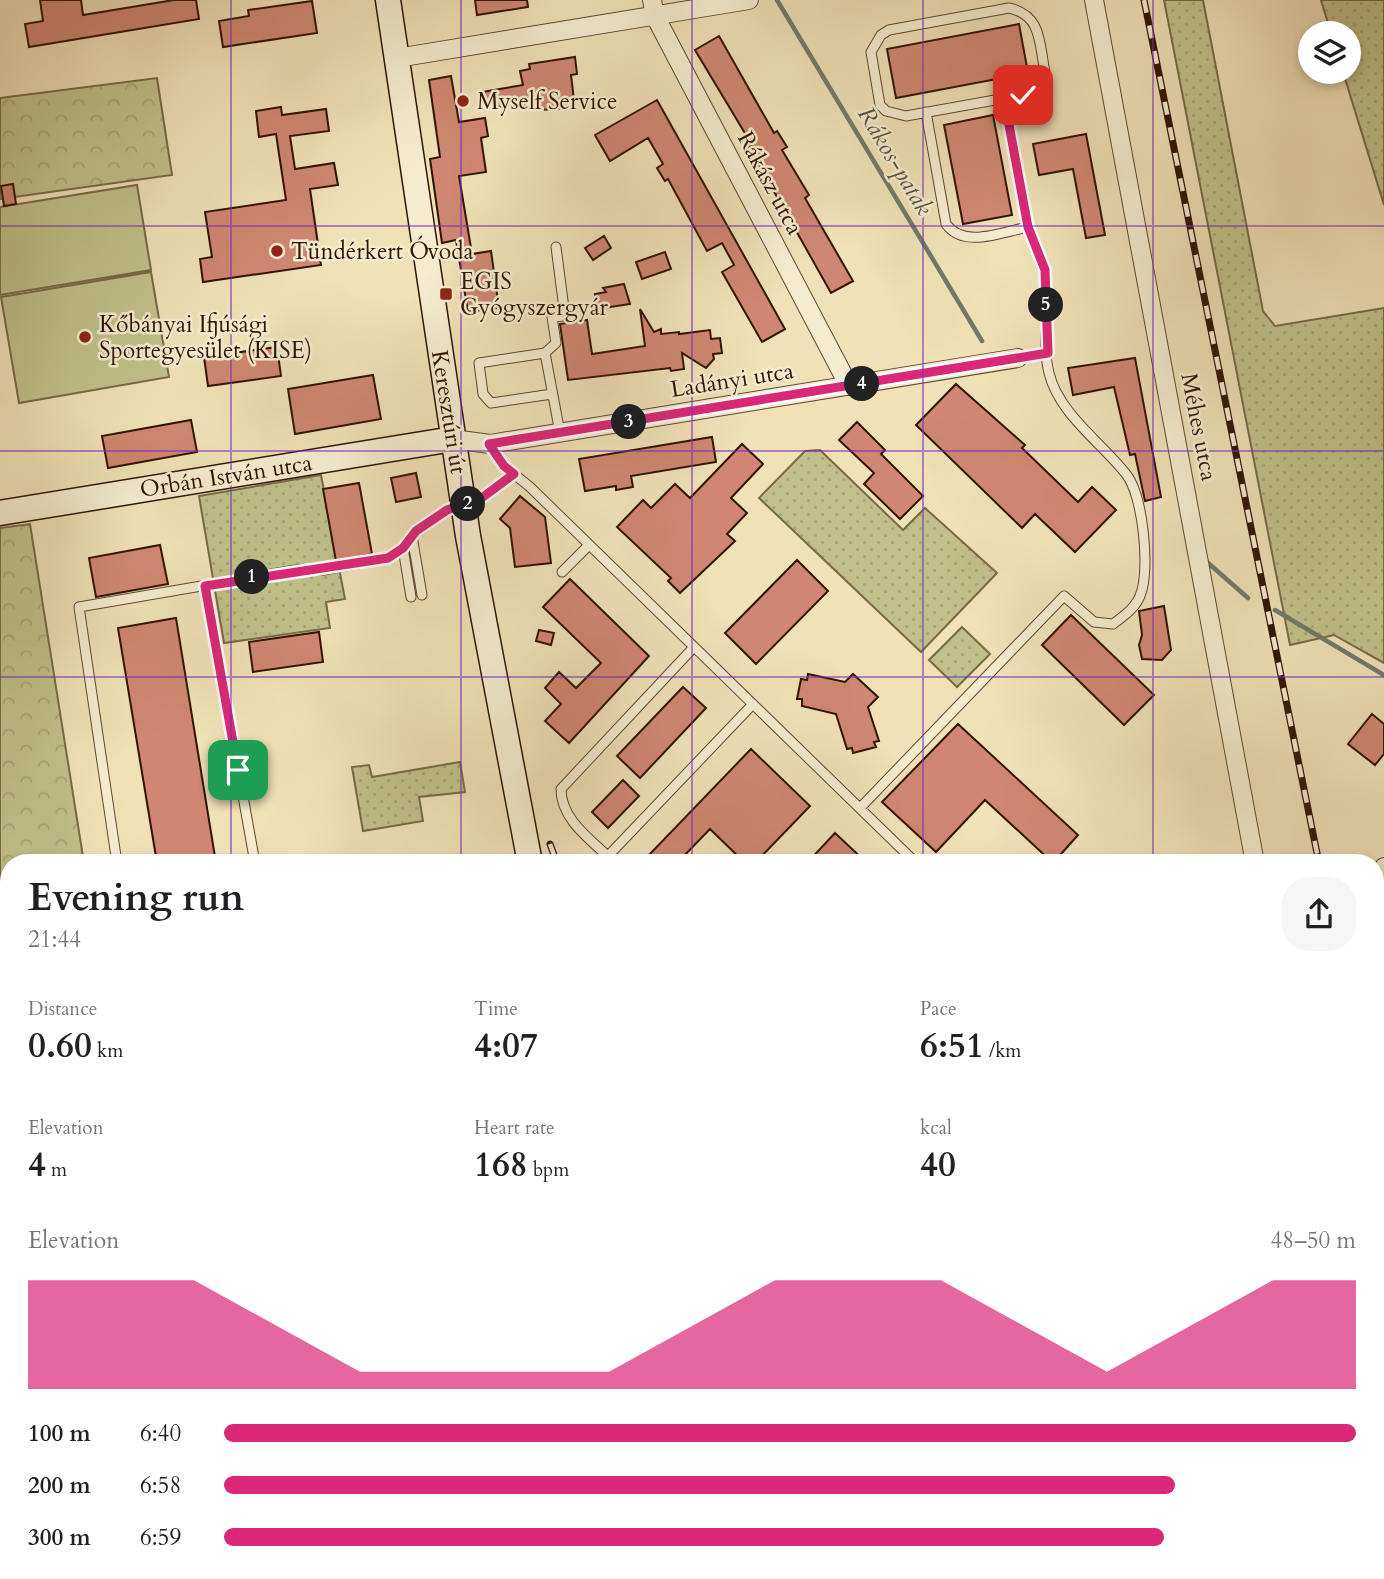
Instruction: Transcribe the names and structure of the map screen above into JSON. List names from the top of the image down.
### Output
{
  "streets": {
    "main road": ["Keresztúri út", "Orbán István utca"],
    "street": ["Rákász utca", "Ladányi utca", "Méhes utca"]
  },
  "crossings": [
    ["Rákász utca", "Ladányi utca"],
    ["Ladányi utca", "Keresztúri út"],
    ["Ladányi utca", "Orbán István utca"],
    ["Keresztúri út", "Orbán István utca"]
  ],
  "water": ["Rákos-patak"],
  "places": {
    "other": ["Myself Service", "Tündérkert Óvoda", "Kőbányai Ifjúsági Sportegyesület (KISE)"],
    "transit": ["EGIS Gyógyszergyár"]
  },
  "page": {
    "pins": [
      "5",
      "4",
      "3",
      "2",
      "1"
    ],
    "heading": ["Evening run", "21:44"],
    "stats": [
      ["Distance", "0.60 km"],
      ["Time", "4:07"],
      ["Pace", "6:51 /km"],
      ["Elevation", "4 m"],
      ["Heart rate", "168 bpm"],
      ["kcal", "40"]
    ],
    "chart": ["Elevation", "48–50 m"],
    "list": [
      {
        "name": "100 m",
        "note": "6:40"
      },
      {
        "name": "200 m",
        "note": "6:58"
      },
      {
        "name": "300 m",
        "note": "6:59"
      }
    ]
  }
}
